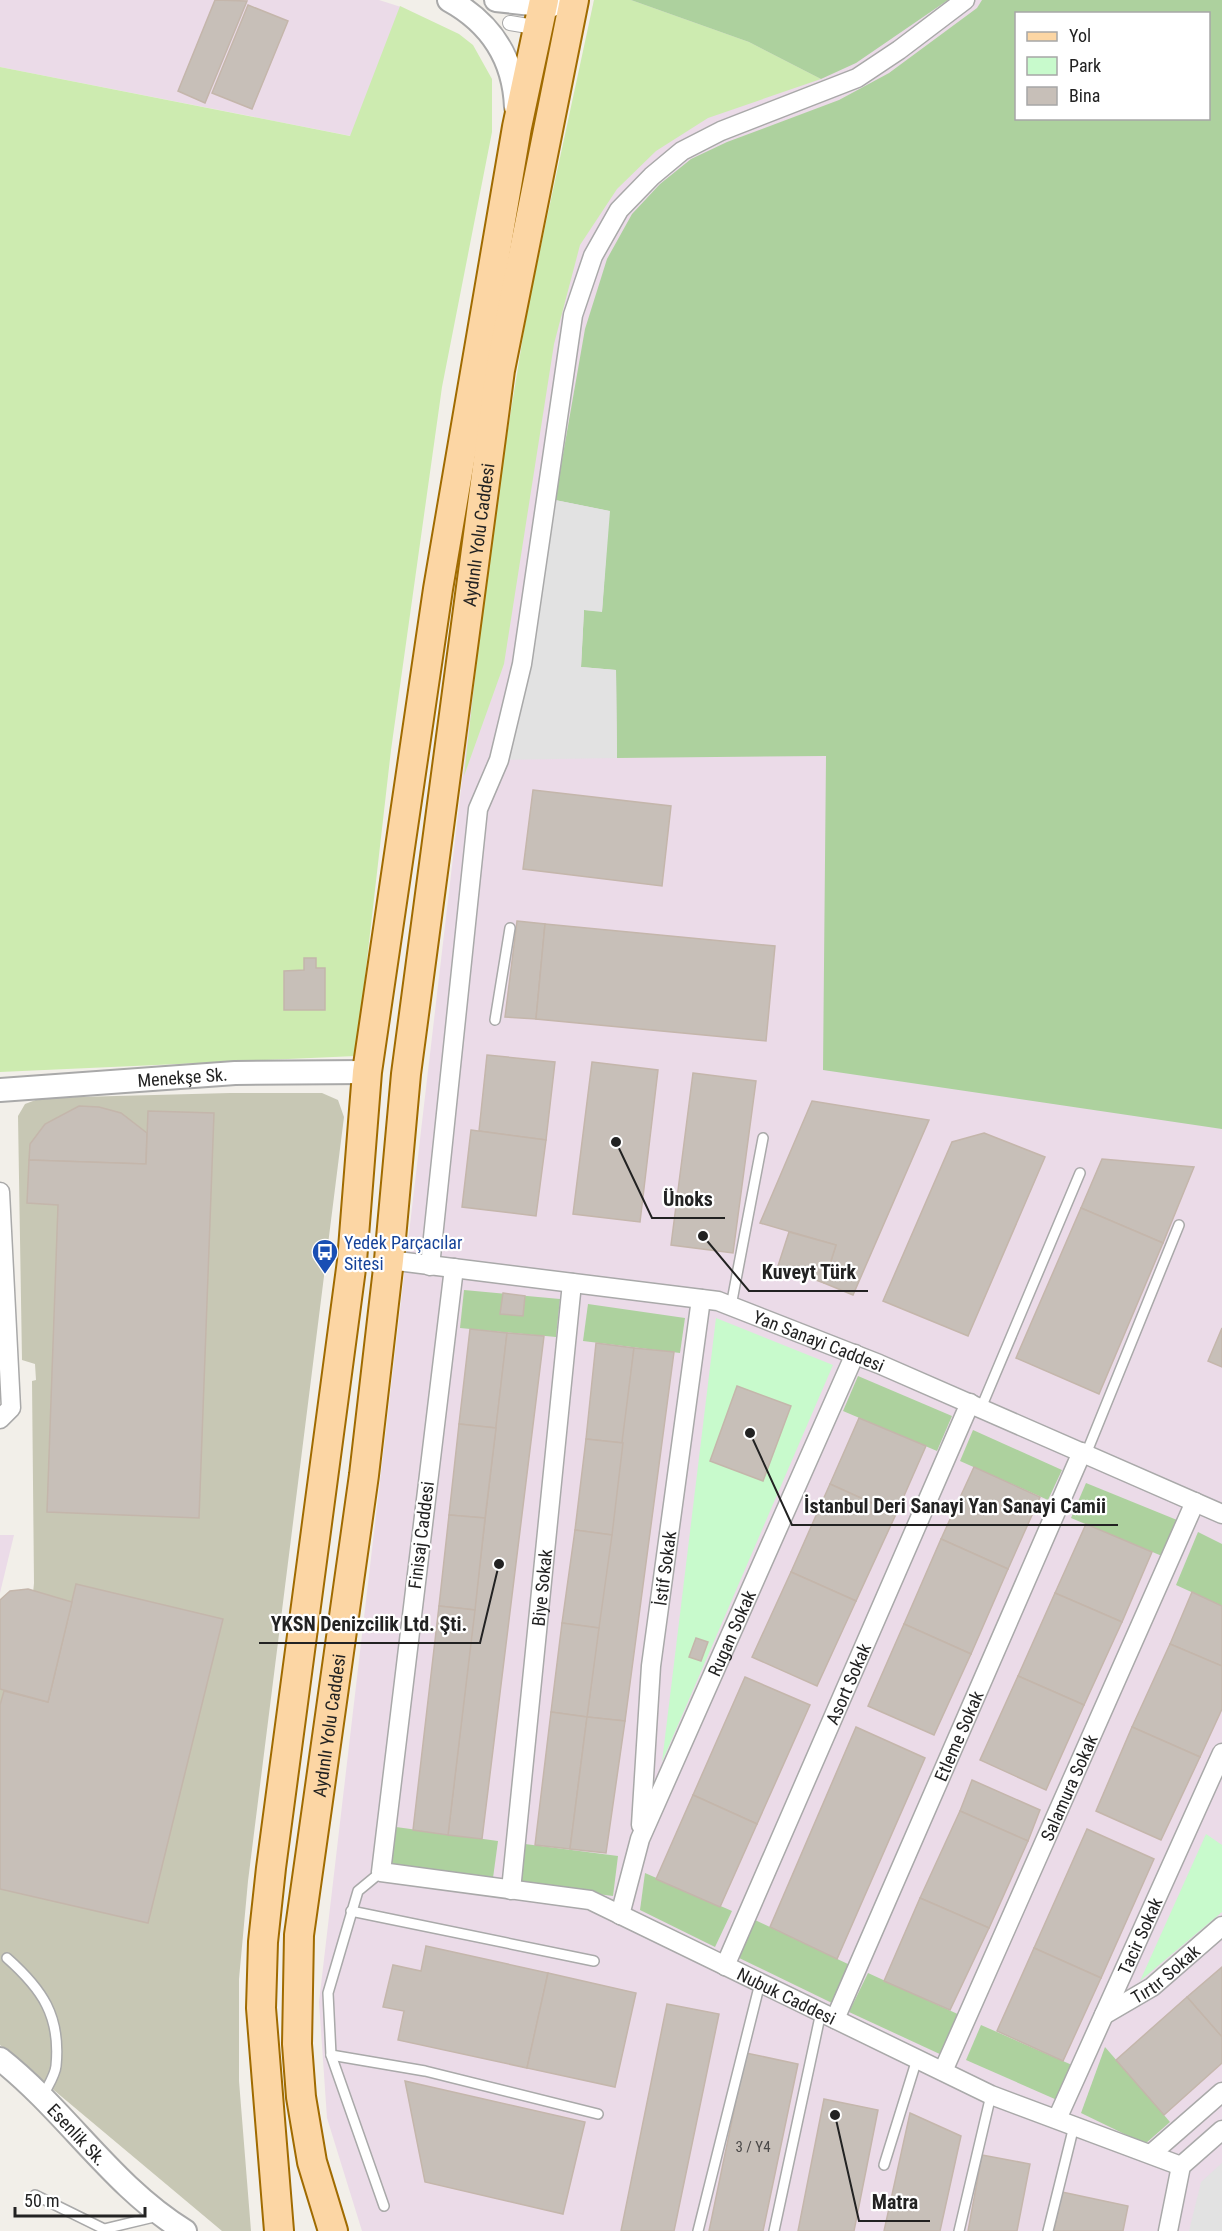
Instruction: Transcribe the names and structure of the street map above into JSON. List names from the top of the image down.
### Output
{
  "streets": {
    "main road": ["Aydınlı Yolu Caddesi"],
    "street": [
      "Menekşe Sk.",
      "Yan Sanayi Caddesi",
      "Finisaj Caddesi",
      "İstif Sokak",
      "Biye Sokak",
      "Rugan Sokak",
      "Asort Sokak",
      "Etleme Sokak",
      "Salamura Sokak",
      "Tacir Sokak",
      "Tırtır Sokak",
      "Nubuk Caddesi",
      "Esenlik Sk."
    ]
  },
  "crossings": [
    ["Aydınlı Yolu Caddesi", "Menekşe Sk."],
    ["Aydınlı Yolu Caddesi", "Yan Sanayi Caddesi"],
    ["Yan Sanayi Caddesi", "Finisaj Caddesi"],
    ["Yan Sanayi Caddesi", "İstif Sokak"],
    ["Yan Sanayi Caddesi", "Biye Sokak"],
    ["Yan Sanayi Caddesi", "Rugan Sokak"],
    ["Yan Sanayi Caddesi", "Asort Sokak"],
    ["Yan Sanayi Caddesi", "Etleme Sokak"],
    ["Yan Sanayi Caddesi", "Salamura Sokak"],
    ["Finisaj Caddesi", "Nubuk Caddesi"],
    ["İstif Sokak", "Rugan Sokak"],
    ["Biye Sokak", "Nubuk Caddesi"],
    ["Rugan Sokak", "Nubuk Caddesi"],
    ["Asort Sokak", "Nubuk Caddesi"],
    ["Etleme Sokak", "Nubuk Caddesi"],
    ["Salamura Sokak", "Nubuk Caddesi"],
    ["Tacir Sokak", "Tırtır Sokak"],
    ["Tacir Sokak", "Nubuk Caddesi"]
  ],
  "places": {
    "other": [
      "Ünoks",
      "Kuveyt Türk",
      "İstanbul Deri Sanayi Yan Sanayi Camii",
      "YKSN Denizcilik Ltd. Şti.",
      "Matra"
    ],
    "bus stop": ["Yedek Parçacılar Sitesi"]
  },
  "house_numbers": ["3 / Y4"],
  "legend": ["Yol", "Park", "Bina"],
  "scale_bar": "50 m"
}
